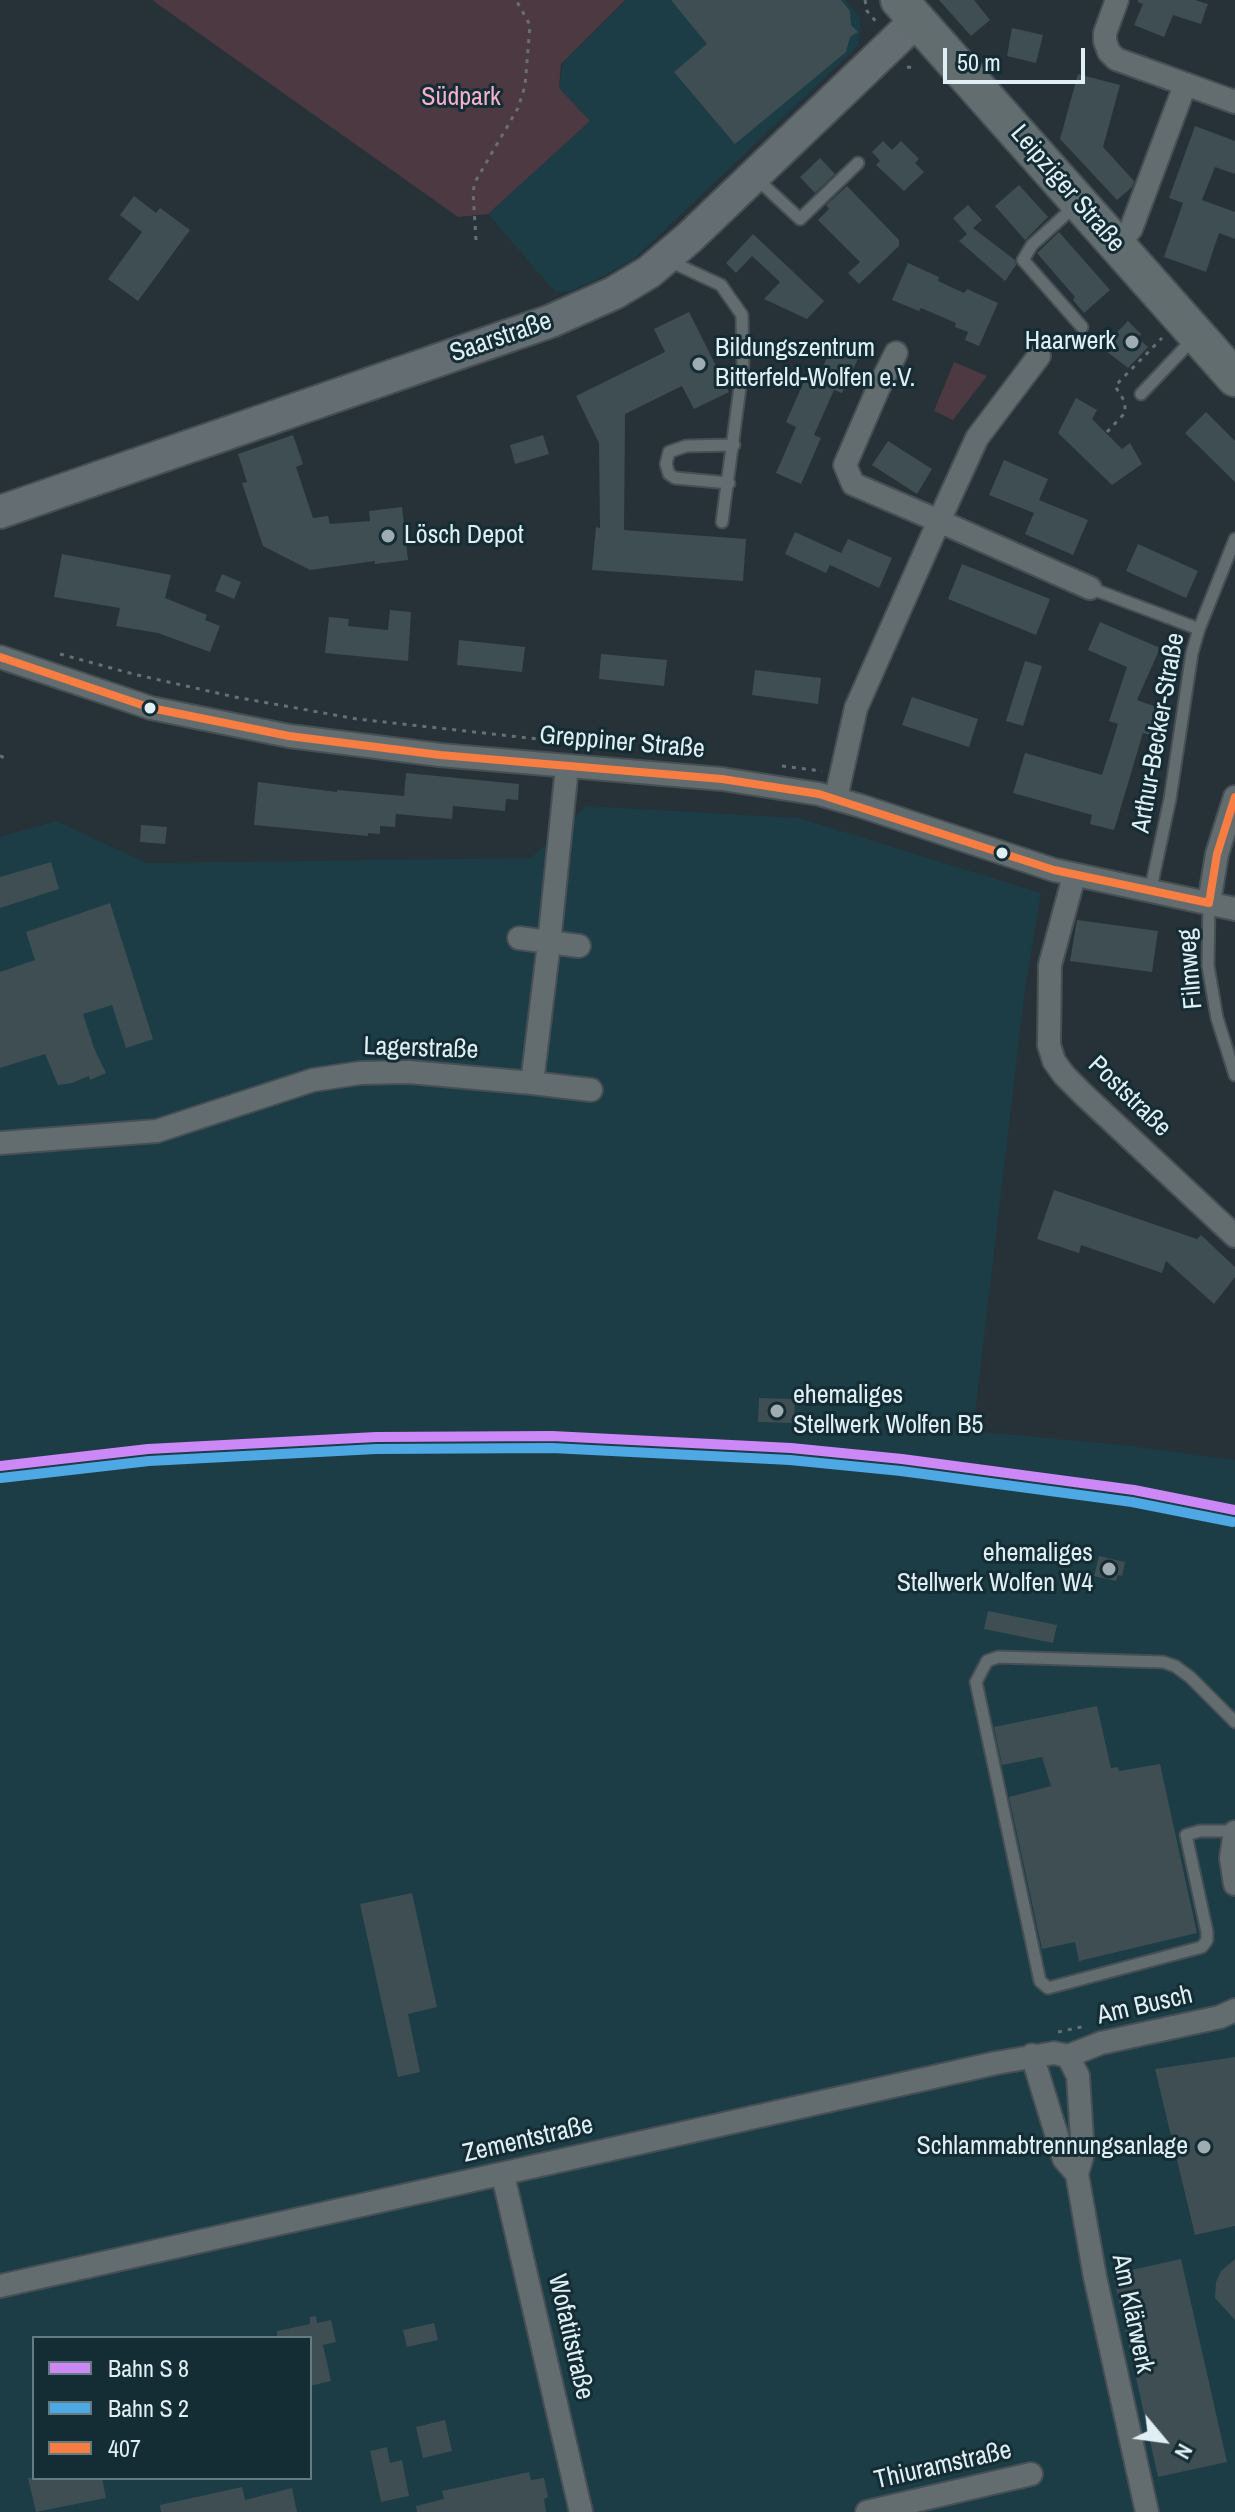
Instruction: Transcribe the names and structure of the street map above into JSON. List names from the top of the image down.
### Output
{
  "streets": {
    "main road": ["Leipziger Straße"],
    "street": [
      "Saarstraße",
      "Greppiner Straße",
      "Lagerstraße",
      "Poststraße",
      "Am Busch",
      "Zementstraße",
      "Am Klärwerk",
      "Wofatitstraße",
      "Thiuramstraße"
    ],
    "lane": ["Arthur-Becker-Straße", "Filmweg"]
  },
  "crossings": [
    ["Leipziger Straße", "Saarstraße"],
    ["Arthur-Becker-Straße", "Greppiner Straße"],
    ["Greppiner Straße", "Filmweg"],
    ["Greppiner Straße", "Poststraße"],
    ["Am Busch", "Zementstraße"],
    ["Am Busch", "Am Klärwerk"],
    ["Zementstraße", "Am Klärwerk"],
    ["Zementstraße", "Wofatitstraße"]
  ],
  "parks": ["Südpark"],
  "places": [
    "Haarwerk",
    "Bildungszentrum Bitterfeld-Wolfen e.V.",
    "Lösch Depot",
    "ehemaliges Stellwerk Wolfen B5",
    "ehemaliges Stellwerk Wolfen W4",
    "Schlammabtrennungsanlage"
  ],
  "lines": ["transit line 407"],
  "legend": ["Bahn S 8", "Bahn S 2", "407"],
  "scale_bar": "50 m",
  "north": "bottom right"
}
